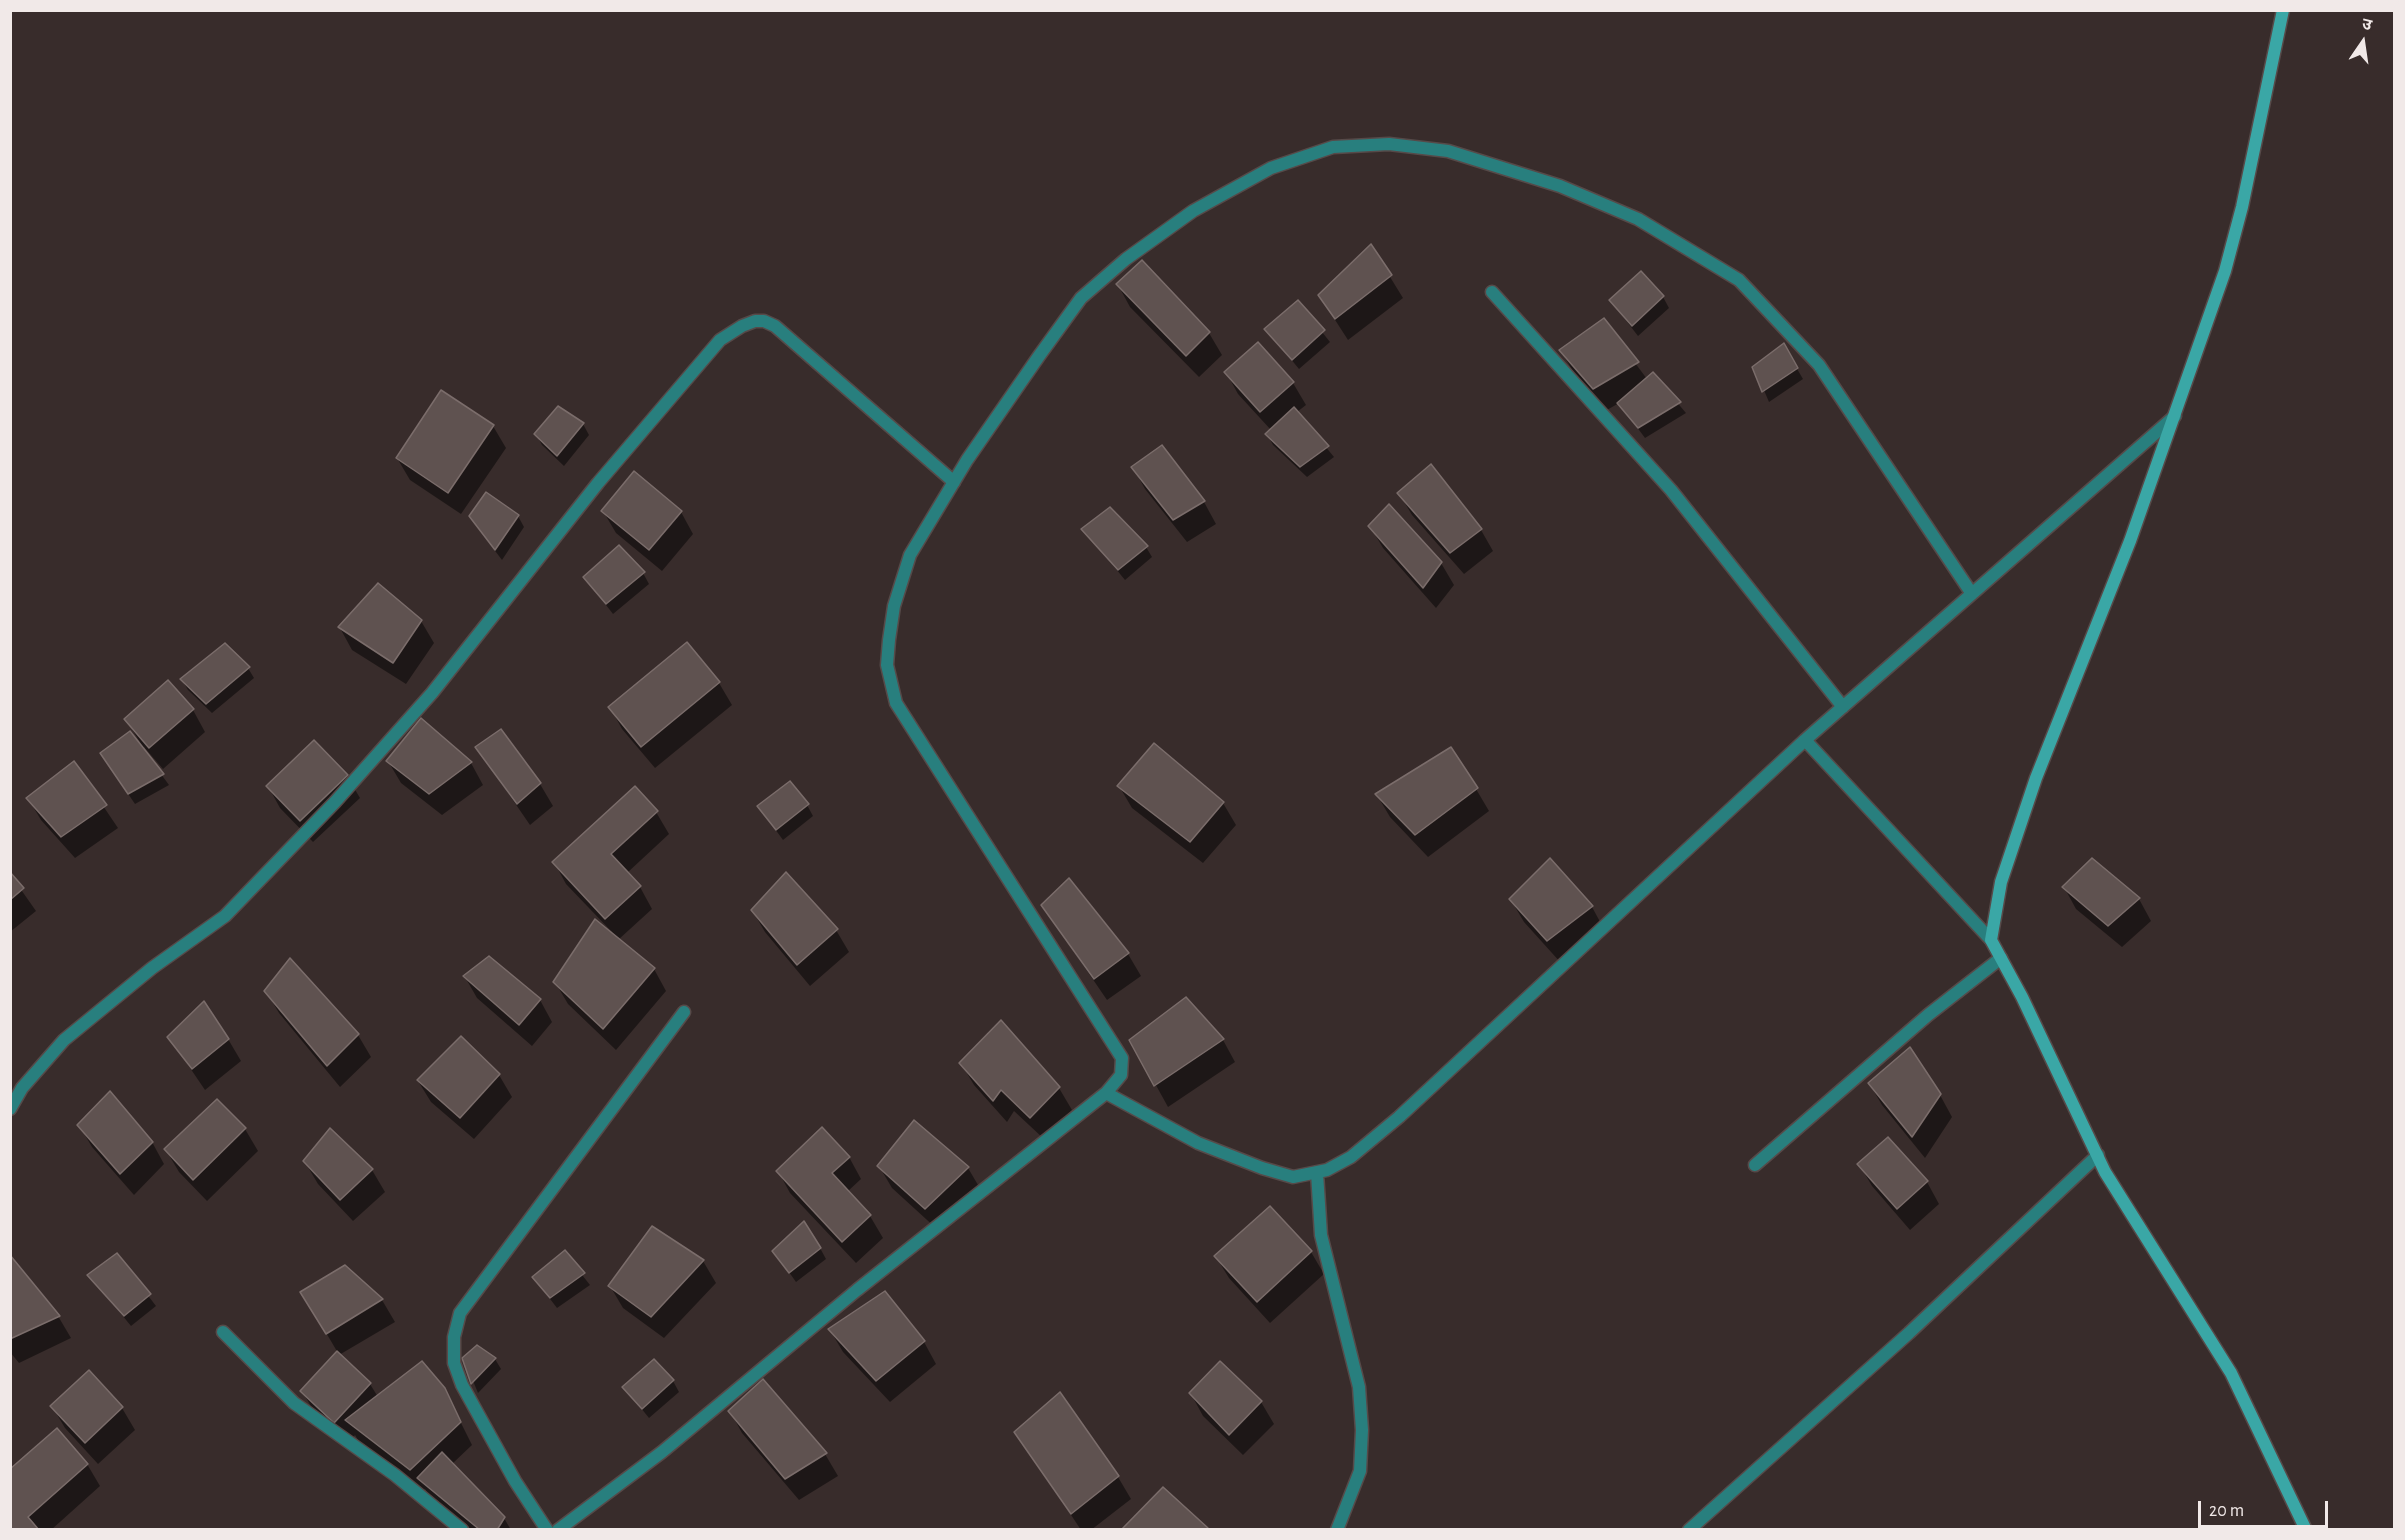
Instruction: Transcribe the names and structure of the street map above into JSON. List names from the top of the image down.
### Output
{
  "scale_bar": "20 m",
  "north": "top"
}
